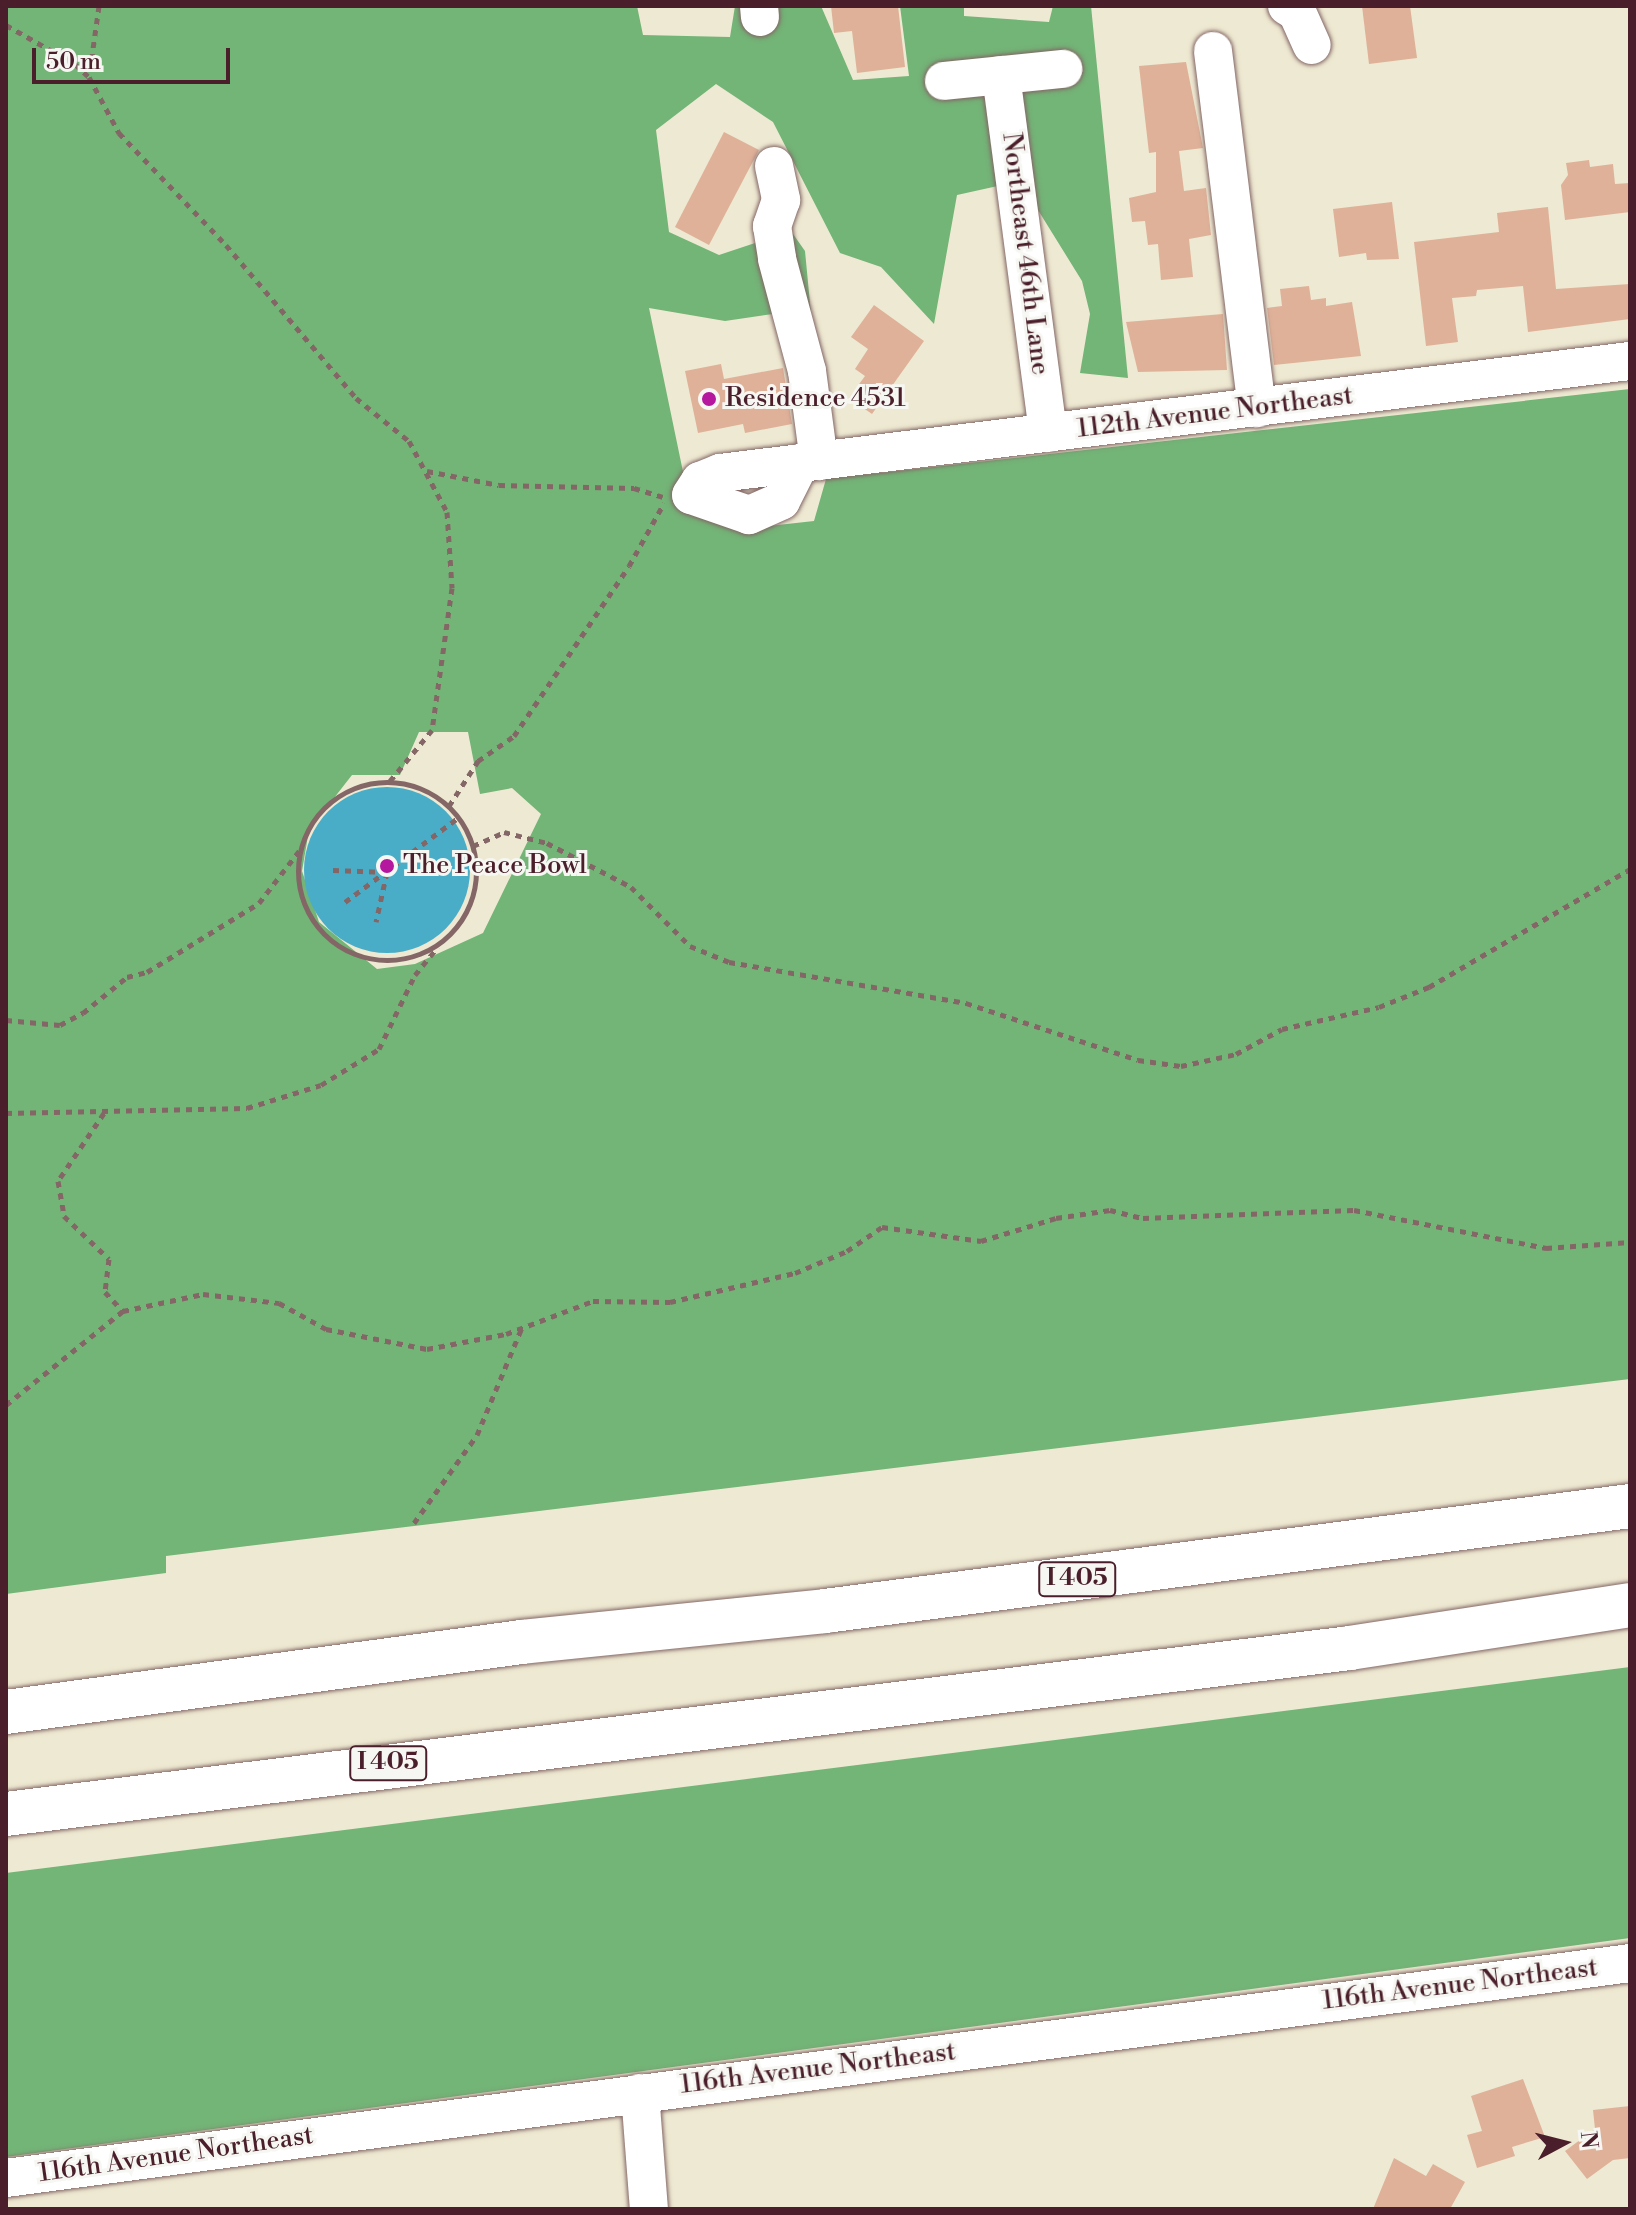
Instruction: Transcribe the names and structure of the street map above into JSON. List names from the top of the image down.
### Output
{
  "streets": {
    "highway": ["I 405"],
    "street": ["Northeast 46th Lane", "112th Avenue Northeast", "116th Avenue Northeast"]
  },
  "crossings": [
    ["Northeast 46th Lane", "112th Avenue Northeast"]
  ],
  "places": ["Residence 4531", "The Peace Bowl"],
  "scale_bar": "50 m",
  "north": "right"
}
